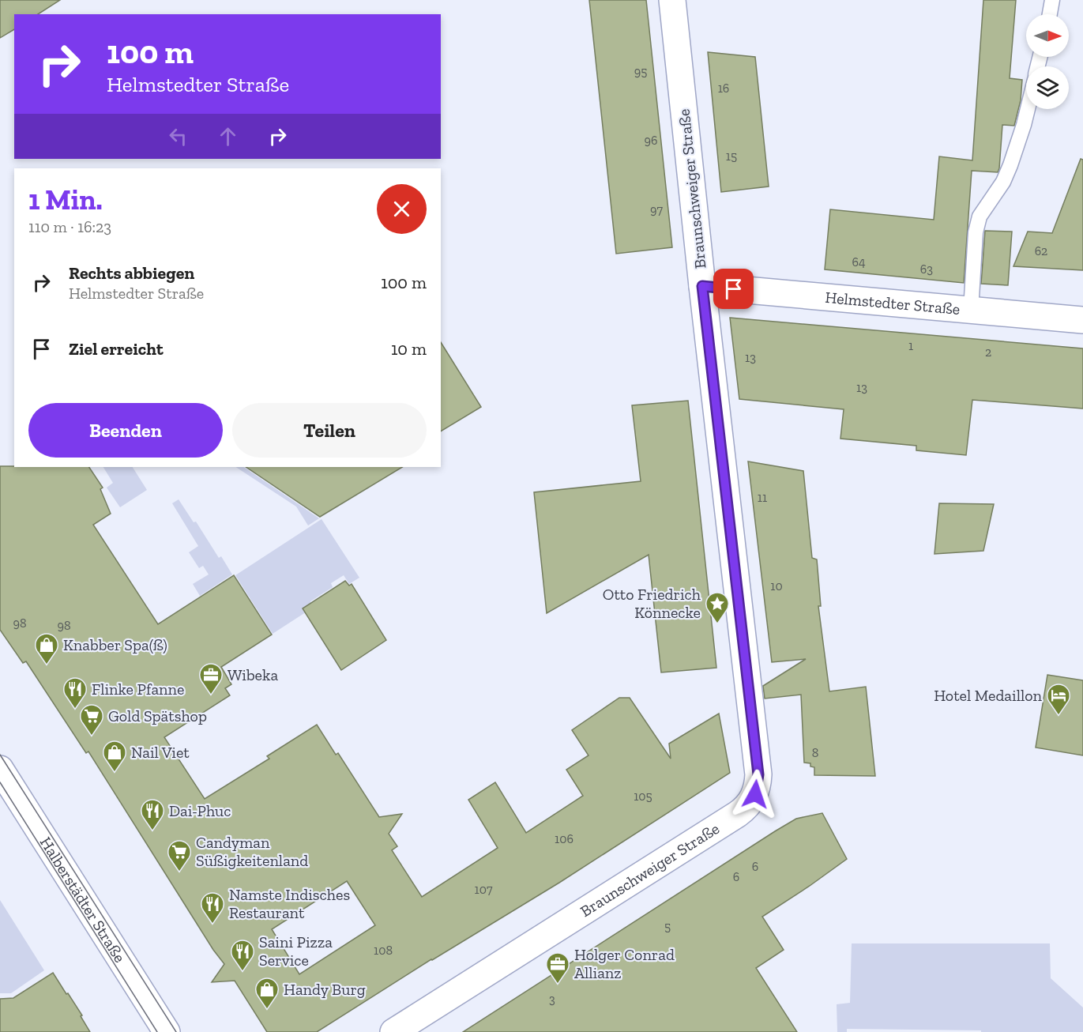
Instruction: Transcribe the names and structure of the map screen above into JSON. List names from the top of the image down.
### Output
{
  "streets": {
    "street": ["Braunschweiger Straße", "Helmstedter Straße", "Halberstädter Straße"]
  },
  "crossings": [
    ["Braunschweiger Straße", "Helmstedter Straße"]
  ],
  "places": {
    "place": ["Otto Friedrich Könnecke"],
    "shop": ["Knabber Spa(ß)", "Nail Viet", "Handy Burg"],
    "office": ["Wibeka", "Holger Conrad Allianz"],
    "restaurant": [
      "Flinke Pfanne",
      "Dai-Phuc",
      "Namste Indisches Restaurant",
      "Saini Pizza Service"
    ],
    "hotel": ["Hotel Medaillon"],
    "supermarket": ["Gold Spätshop", "Candyman Süßigkeitenland"]
  },
  "house_numbers": [
    "95",
    "16",
    "96",
    "15",
    "97",
    "62",
    "64",
    "63",
    "1",
    "2",
    "13",
    "13",
    "11",
    "10",
    "98",
    "98",
    "8",
    "105",
    "106",
    "6",
    "6",
    "107",
    "5",
    "108",
    "3"
  ],
  "north": "right",
  "page": {
    "turn": ["100 m", "Helmstedter Straße"],
    "heading": ["1 Min.", "110 m · 16:23"],
    "list": [
      {
        "name": "Rechts abbiegen",
        "note": "Helmstedter Straße",
        "value": "100 m"
      },
      {
        "name": "Ziel erreicht",
        "value": "10 m"
      }
    ],
    "buttons": ["Beenden", "Teilen"]
  }
}
